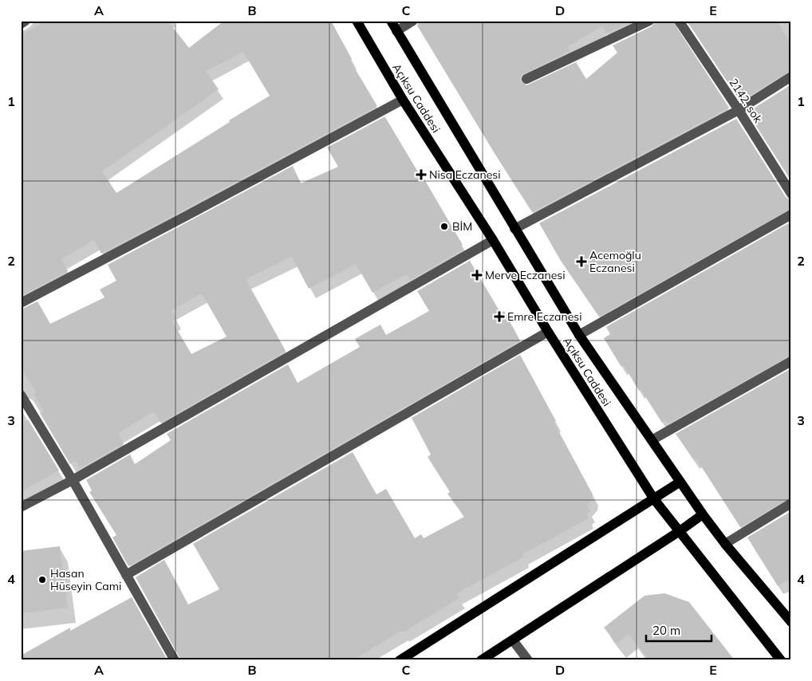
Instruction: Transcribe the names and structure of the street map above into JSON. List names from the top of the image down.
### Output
{
  "streets": {
    "main road": ["Açıksu Caddesi"],
    "street": ["2142. sok"]
  },
  "places": {
    "health": [
      "Nisa Eczanesi",
      "Acemoğlu Eczanesi",
      "Merve Eczanesi",
      "Emre Eczanesi"
    ],
    "other": ["BİM", "Hasan Hüseyin Cami"]
  },
  "scale_bar": "20 m",
  "grid": {
    "columns": [
      "A",
      "B",
      "C",
      "D",
      "E"
    ],
    "rows": [
      "1",
      "2",
      "3",
      "4"
    ]
  }
}
